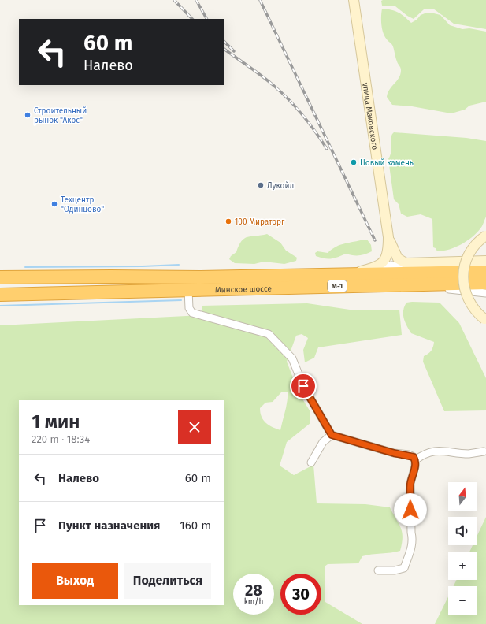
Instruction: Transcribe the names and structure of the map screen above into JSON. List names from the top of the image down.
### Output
{
  "streets": {
    "highway": ["М-1", "Минское шоссе"],
    "main road": ["улица Маковского"]
  },
  "places": [
    "Строительный рынок \"Акос\"",
    "Новый камень",
    "Лукойл",
    "Техцентр \"Одинцово\"",
    "100 Мираторг"
  ],
  "north": "top",
  "page": {
    "turn": ["60 m", "Налево"],
    "heading": ["1 мин", "220 m · 18:34"],
    "list": [
      {
        "name": "Налево",
        "value": "60 m"
      },
      {
        "name": "Пункт назначения",
        "value": "160 m"
      }
    ],
    "map_buttons": ["+", "−"],
    "buttons": ["Выход", "Поделиться"],
    "speed": "28 km/h",
    "limit": "30"
  }
}
